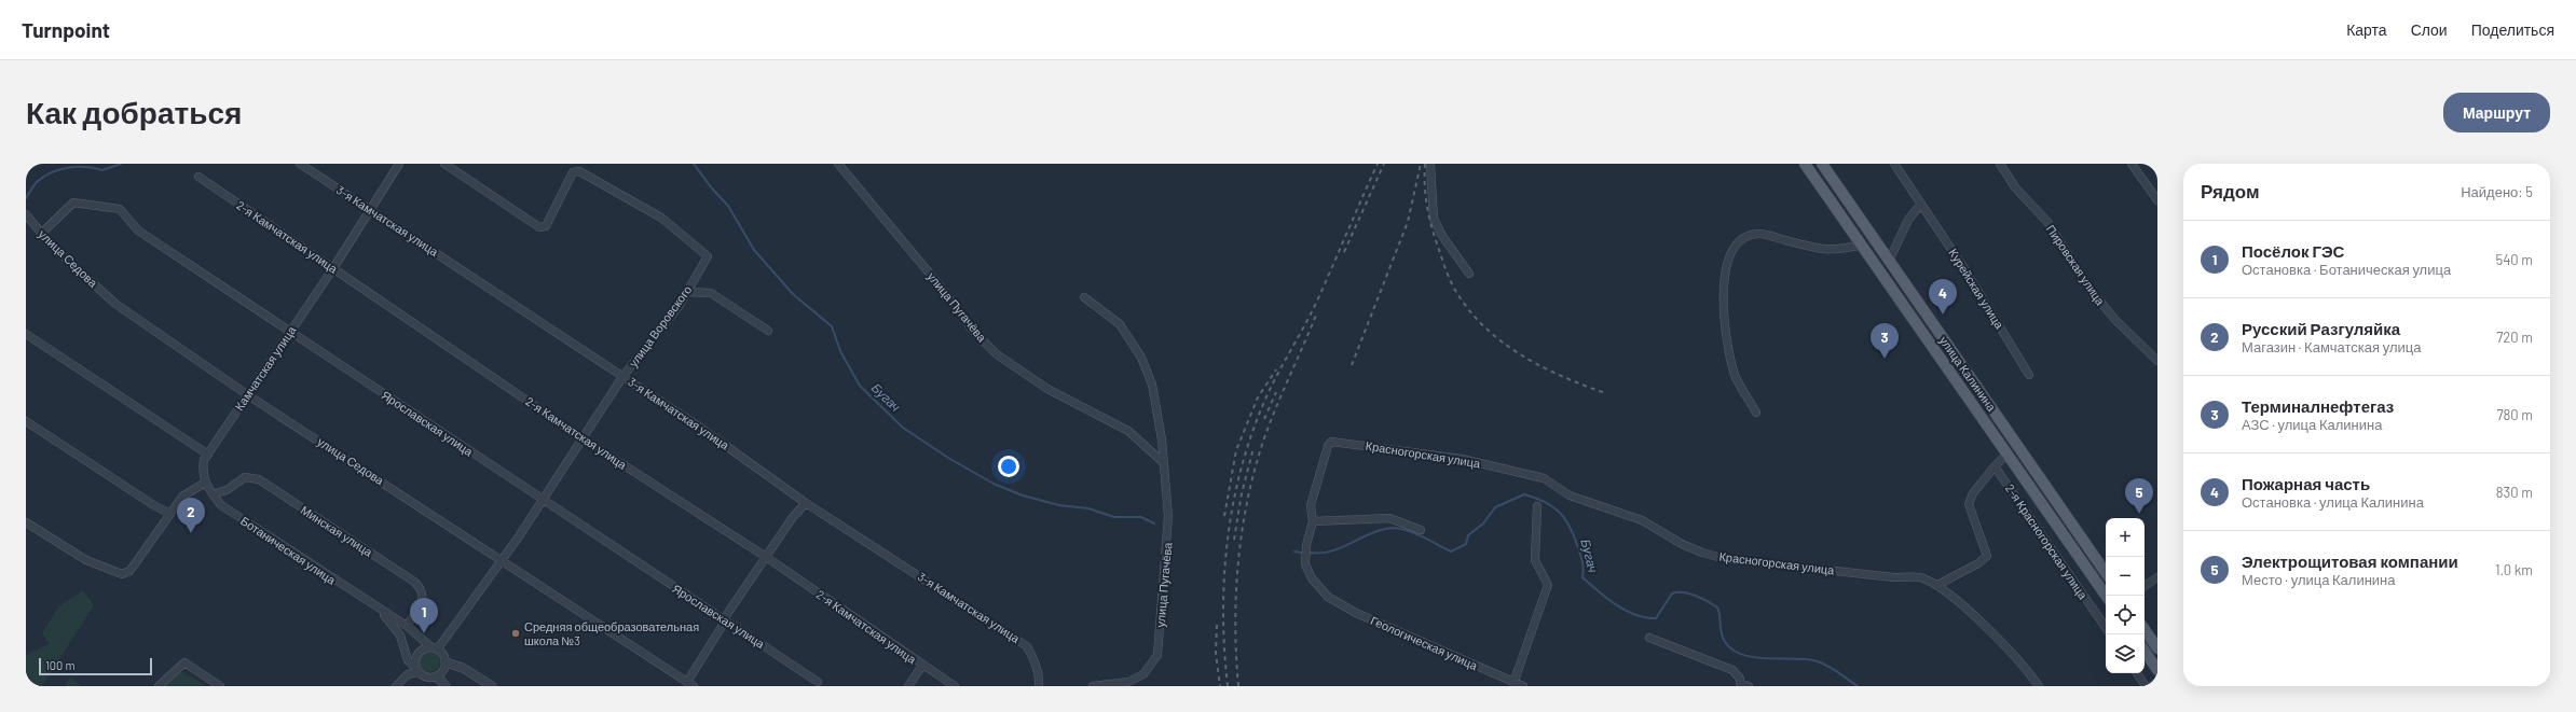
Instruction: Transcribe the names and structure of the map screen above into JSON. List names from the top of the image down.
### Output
{
  "streets": {
    "main road": ["улица Калинина"],
    "street": [
      "3-я Камчатская улица",
      "2-я Камчатская улица",
      "улица Седова",
      "Пировская улица",
      "Курейская улица",
      "улица Пугачёва",
      "улица Воровского",
      "Камчатская улица",
      "Ярославская улица",
      "Красногорская улица",
      "Минская улица",
      "2-я Красногорская улица",
      "Ботаническая улица",
      "Геологическая улица"
    ]
  },
  "crossings": [
    ["3-я Камчатская улица", "улица Воровского"],
    ["3-я Камчатская улица", "Камчатская улица"],
    ["2-я Камчатская улица", "улица Воровского"],
    ["2-я Камчатская улица", "Камчатская улица"],
    ["улица Седова", "улица Воровского"],
    ["улица Седова", "Камчатская улица"],
    ["улица Седова", "Ярославская улица"],
    ["улица Воровского", "Ярославская улица"],
    ["улица Воровского", "Ботаническая улица"],
    ["Камчатская улица", "Ярославская улица"],
    ["Камчатская улица", "Ботаническая улица"],
    ["Красногорская улица", "Геологическая улица"],
    ["Минская улица", "Ботаническая улица"]
  ],
  "water": ["Бугач"],
  "places": ["Средняя общеобразовательная школа №3"],
  "scale_bar": "100 m",
  "page": {
    "header": "Turnpoint",
    "nav": ["Карта", "Слои", "Поделиться"],
    "buttons": "Маршрут",
    "title": "Как добраться",
    "heading": ["Рядом", "Найдено: 5"],
    "list": [
      {
        "mark": "1",
        "name": "Посёлок ГЭС",
        "note": "Остановка · Ботаническая улица",
        "value": "540 m"
      },
      {
        "mark": "2",
        "name": "Русский Разгуляйка",
        "note": "Магазин · Камчатская улица",
        "value": "720 m"
      },
      {
        "mark": "3",
        "name": "Терминалнефтегаз",
        "note": "АЗС · улица Калинина",
        "value": "780 m"
      },
      {
        "mark": "4",
        "name": "Пожарная часть",
        "note": "Остановка · улица Калинина",
        "value": "830 m"
      },
      {
        "mark": "5",
        "name": "Электрощитовая компании",
        "note": "Место · улица Калинина",
        "value": "1.0 km"
      }
    ],
    "pins": [
      "4",
      "3",
      "5",
      "2",
      "1"
    ],
    "map_buttons": ["+", "−"],
    "scale": "100 m"
  }
}
